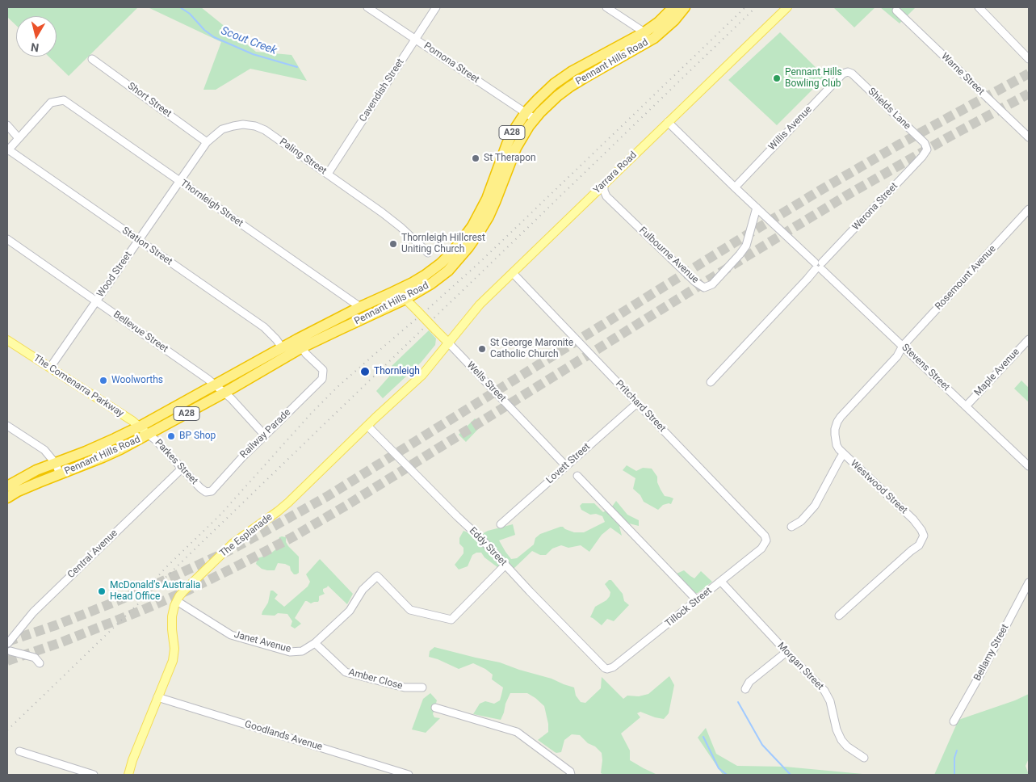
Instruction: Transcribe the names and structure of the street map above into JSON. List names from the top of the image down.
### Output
{
  "streets": {
    "highway": ["Pennant Hills Road", "A28"],
    "main road": [
      "Yarrara Road",
      "Wells Street",
      "The Comenarra Parkway",
      "The Esplanade"
    ],
    "street": [
      "Pomona Street",
      "Warne Street",
      "Cavendish Street",
      "Short Street",
      "Shields Lane",
      "Willis Avenue",
      "Paling Street",
      "Thornleigh Street",
      "Werona Street",
      "Station Street",
      "Fulbourne Avenue",
      "Wood Street",
      "Rosemount Avenue",
      "Bellevue Street",
      "Stevens Street",
      "Maple Avenue",
      "Pritchard Street",
      "Railway Parade",
      "Parkes Street",
      "Lovett Street",
      "Westwood Street",
      "Eddy Street",
      "Central Avenue",
      "Tillock Street",
      "Janet Avenue",
      "Bellamy Street",
      "Morgan Street",
      "Amber Close",
      "Goodlands Avenue"
    ]
  },
  "crossings": [
    ["Pennant Hills Road", "Pomona Street"],
    ["Pennant Hills Road", "Thornleigh Street"],
    ["Pennant Hills Road", "Station Street"],
    ["Pennant Hills Road", "Bellevue Street"],
    ["Pennant Hills Road", "Wells Street"],
    ["Pennant Hills Road", "The Comenarra Parkway"],
    ["Pennant Hills Road", "Railway Parade"],
    ["Pennant Hills Road", "Parkes Street"],
    ["Pomona Street", "Cavendish Street"],
    ["Cavendish Street", "Paling Street"],
    ["Short Street", "Paling Street"],
    ["Shields Lane", "Willis Avenue"],
    ["Shields Lane", "Werona Street"],
    ["Willis Avenue", "Stevens Street"],
    ["Paling Street", "Thornleigh Street"],
    ["Paling Street", "Wood Street"],
    ["Yarrara Road", "Fulbourne Avenue"],
    ["Yarrara Road", "Stevens Street"],
    ["Yarrara Road", "Wells Street"],
    ["Yarrara Road", "Pritchard Street"],
    ["Yarrara Road", "The Esplanade"],
    ["Thornleigh Street", "Wood Street"],
    ["Werona Street", "Stevens Street"],
    ["Station Street", "Wood Street"],
    ["Fulbourne Avenue", "Stevens Street"],
    ["Wood Street", "Bellevue Street"],
    ["Wood Street", "The Comenarra Parkway"],
    ["Rosemount Avenue", "Stevens Street"],
    ["Rosemount Avenue", "Westwood Street"],
    ["Bellevue Street", "Railway Parade"],
    ["Stevens Street", "Maple Avenue"],
    ["Stevens Street", "Westwood Street"],
    ["Wells Street", "Lovett Street"],
    ["Wells Street", "The Esplanade"],
    ["The Comenarra Parkway", "Parkes Street"],
    ["Pritchard Street", "Lovett Street"],
    ["Pritchard Street", "Tillock Street"],
    ["Railway Parade", "Parkes Street"],
    ["Parkes Street", "Central Avenue"],
    ["The Esplanade", "Eddy Street"],
    ["The Esplanade", "Janet Avenue"],
    ["The Esplanade", "Goodlands Avenue"],
    ["Eddy Street", "Tillock Street"],
    ["Eddy Street", "Janet Avenue"],
    ["Tillock Street", "Morgan Street"],
    ["Janet Avenue", "Amber Close"]
  ],
  "water": ["Scout Creek"],
  "places": [
    "Pennant Hills Bowling Club",
    "St Therapon",
    "Thornleigh Hillcrest Uniting Church",
    "St George Maronite Catholic Church",
    "Thornleigh",
    "Woolworths",
    "BP Shop",
    "McDonald's Australia Head Office"
  ],
  "north": "bottom"
}
